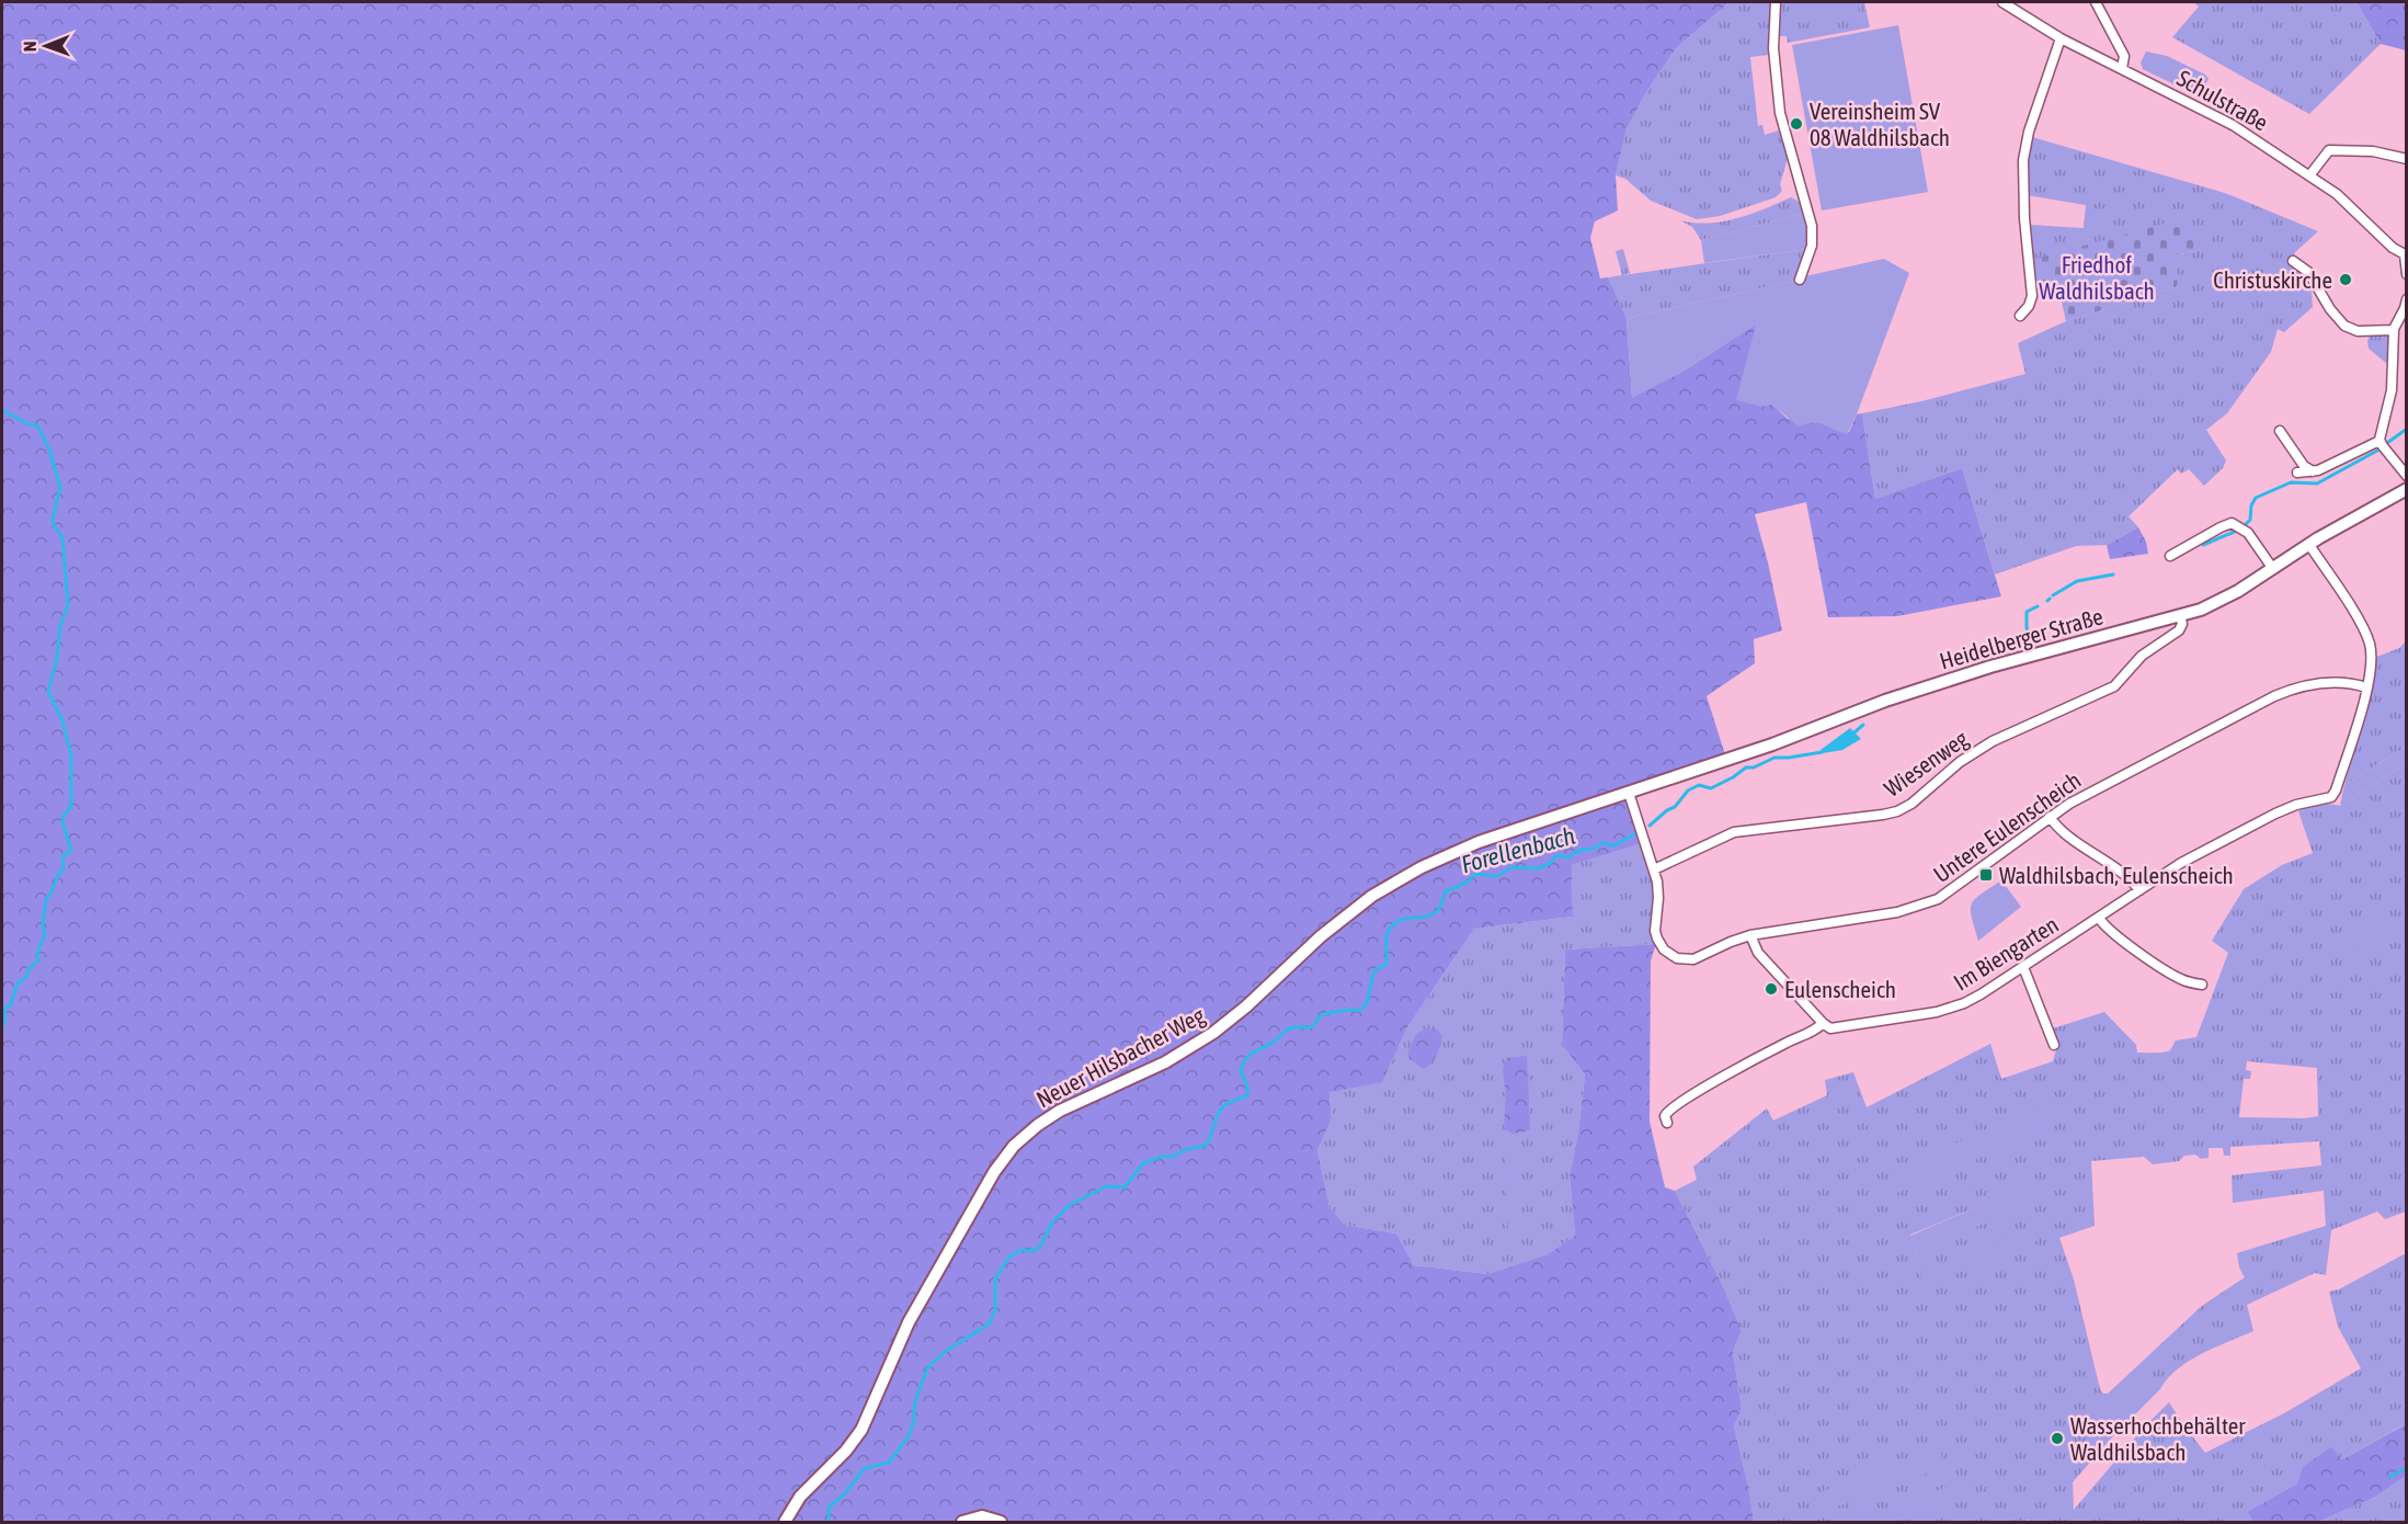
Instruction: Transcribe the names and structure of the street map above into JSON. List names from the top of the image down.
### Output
{
  "streets": {
    "street": [
      "Schulstraße",
      "Heidelberger Straße",
      "Wiesenweg",
      "Untere Eulenscheich",
      "Im Biengarten",
      "Neuer Hilsbacher Weg"
    ]
  },
  "crossings": [
    ["Heidelberger Straße", "Wiesenweg"],
    ["Heidelberger Straße", "Untere Eulenscheich"],
    ["Heidelberger Straße", "Neuer Hilsbacher Weg"],
    ["Wiesenweg", "Untere Eulenscheich"],
    ["Untere Eulenscheich", "Im Biengarten"],
    ["Untere Eulenscheich", "Neuer Hilsbacher Weg"]
  ],
  "water": ["Forellenbach"],
  "parks": ["Friedhof Waldhilsbach"],
  "places": {
    "other": [
      "Vereinsheim SV 08 Waldhilsbach",
      "Christuskirche",
      "Eulenscheich",
      "Wasserhochbehälter Waldhilsbach"
    ],
    "transit": ["Waldhilsbach, Eulenscheich"]
  },
  "north": "left"
}
